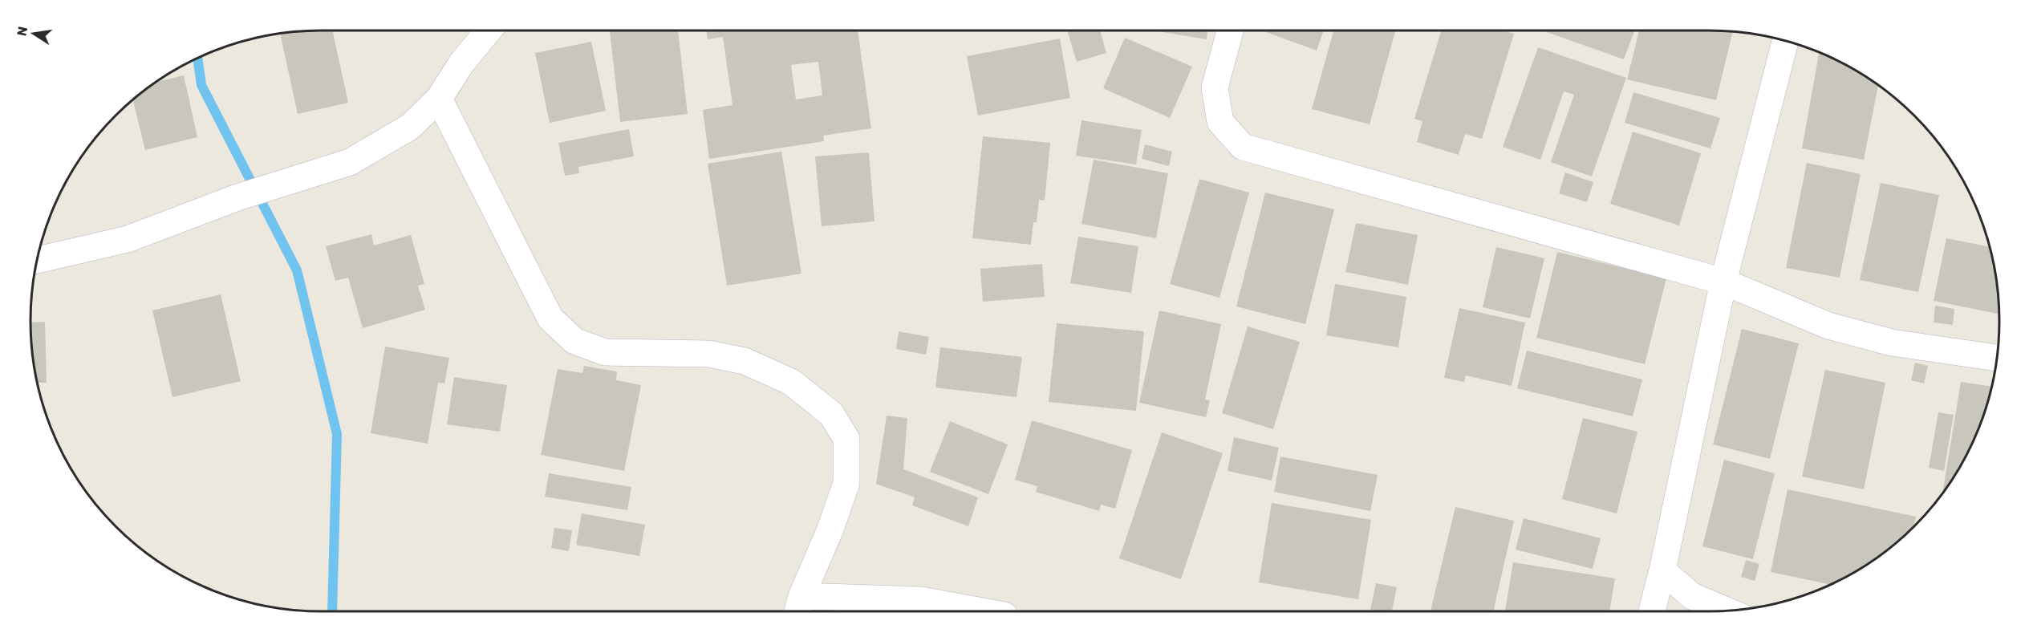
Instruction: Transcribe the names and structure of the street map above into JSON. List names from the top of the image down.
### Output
{
  "north": "left"
}
